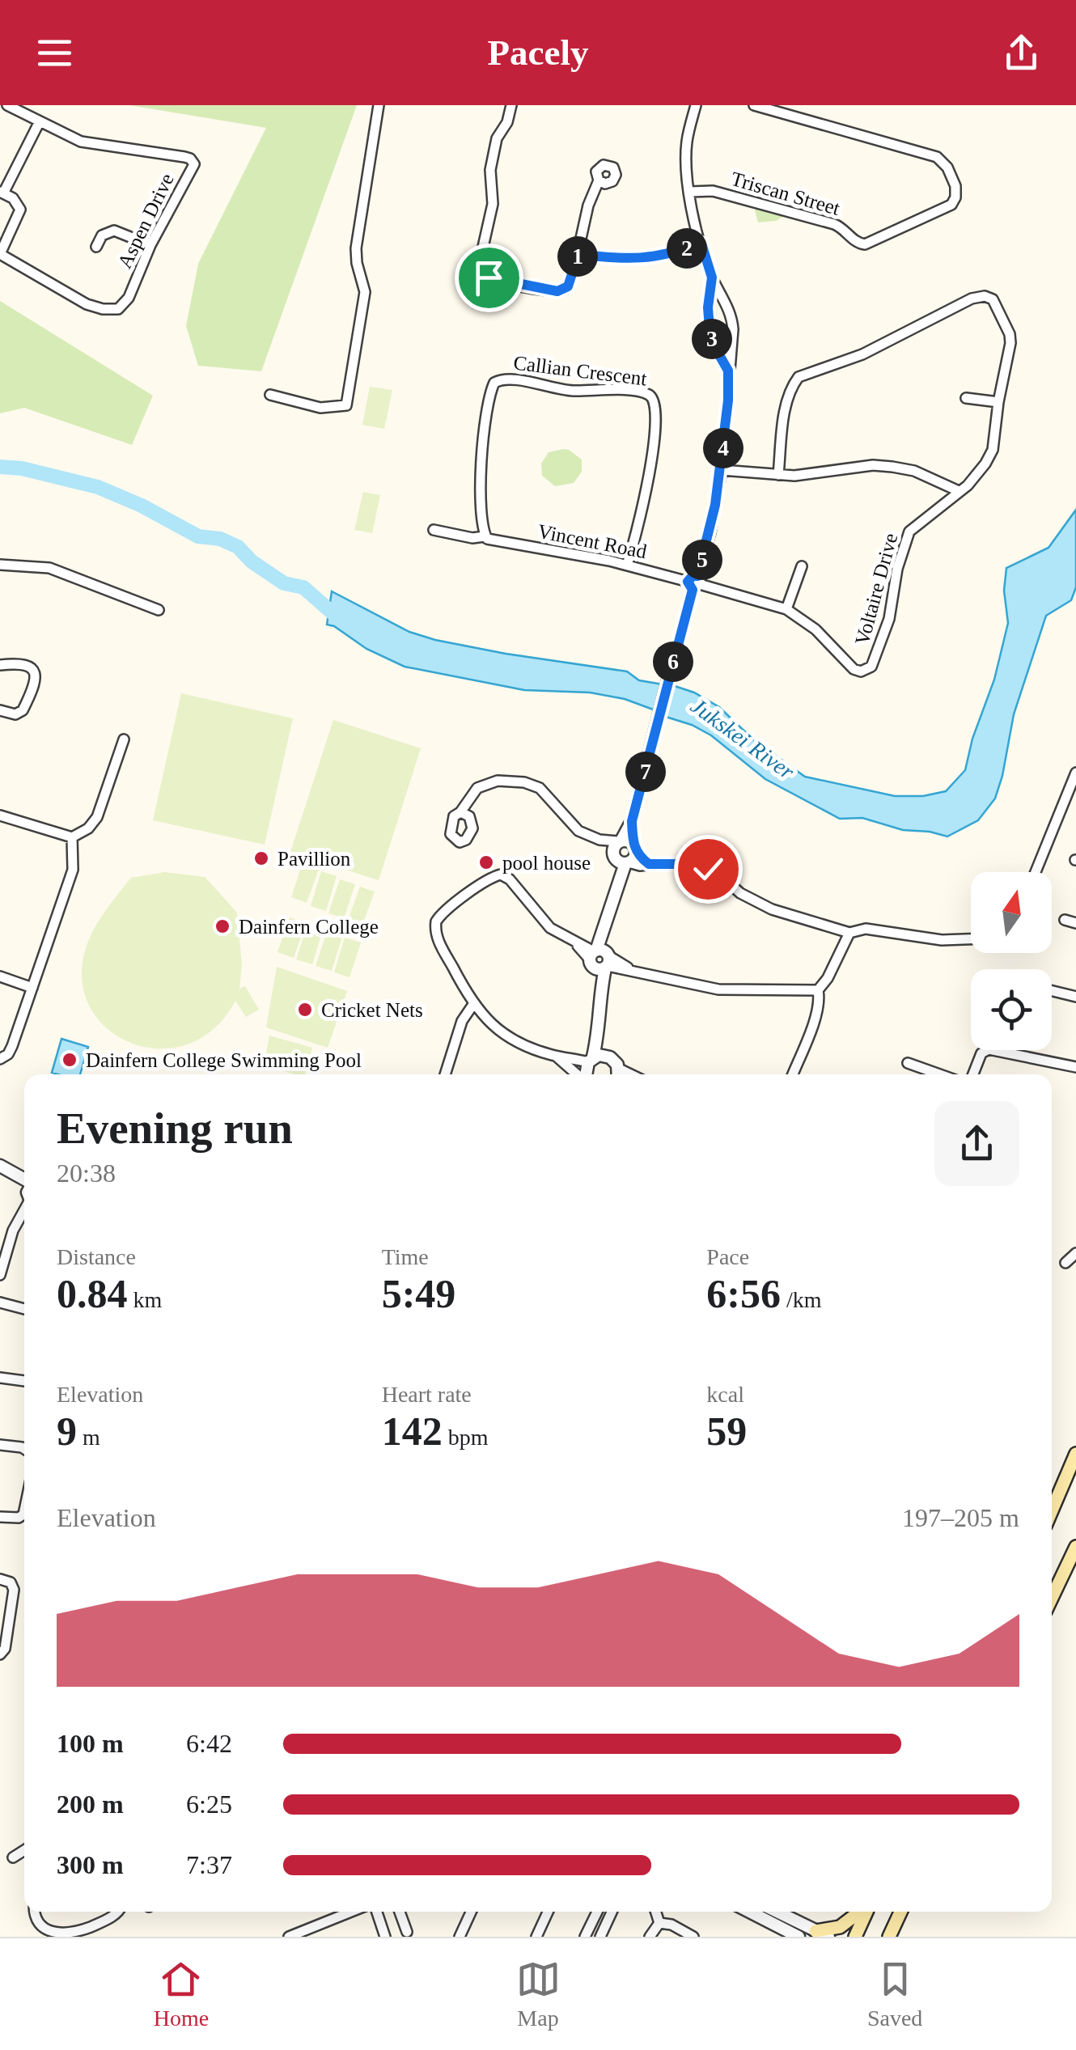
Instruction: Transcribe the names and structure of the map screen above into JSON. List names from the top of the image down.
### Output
{
  "streets": {
    "street": [
      "Triscan Street",
      "Aspen Drive",
      "Callian Crescent",
      "Vincent Road",
      "Voltaire Drive"
    ]
  },
  "crossings": [
    ["Callian Crescent", "Vincent Road"],
    ["Vincent Road", "Voltaire Drive"]
  ],
  "water": ["Jukskei River"],
  "places": [
    "Pavillion",
    "pool house",
    "Dainfern College",
    "Cricket Nets",
    "Dainfern College Swimming Pool"
  ],
  "north": "top",
  "page": {
    "header": "Pacely",
    "pins": [
      "2",
      "1",
      "3",
      "4",
      "5",
      "6",
      "7"
    ],
    "heading": ["Evening run", "20:38"],
    "stats": [
      ["Distance", "0.84 km"],
      ["Time", "5:49"],
      ["Pace", "6:56 /km"],
      ["Elevation", "9 m"],
      ["Heart rate", "142 bpm"],
      ["kcal", "59"]
    ],
    "chart": ["Elevation", "197–205 m"],
    "list": [
      {
        "name": "100 m",
        "note": "6:42"
      },
      {
        "name": "200 m",
        "note": "6:25"
      },
      {
        "name": "300 m",
        "note": "7:37"
      }
    ],
    "tabs": ["Home", "Map", "Saved"]
  }
}
